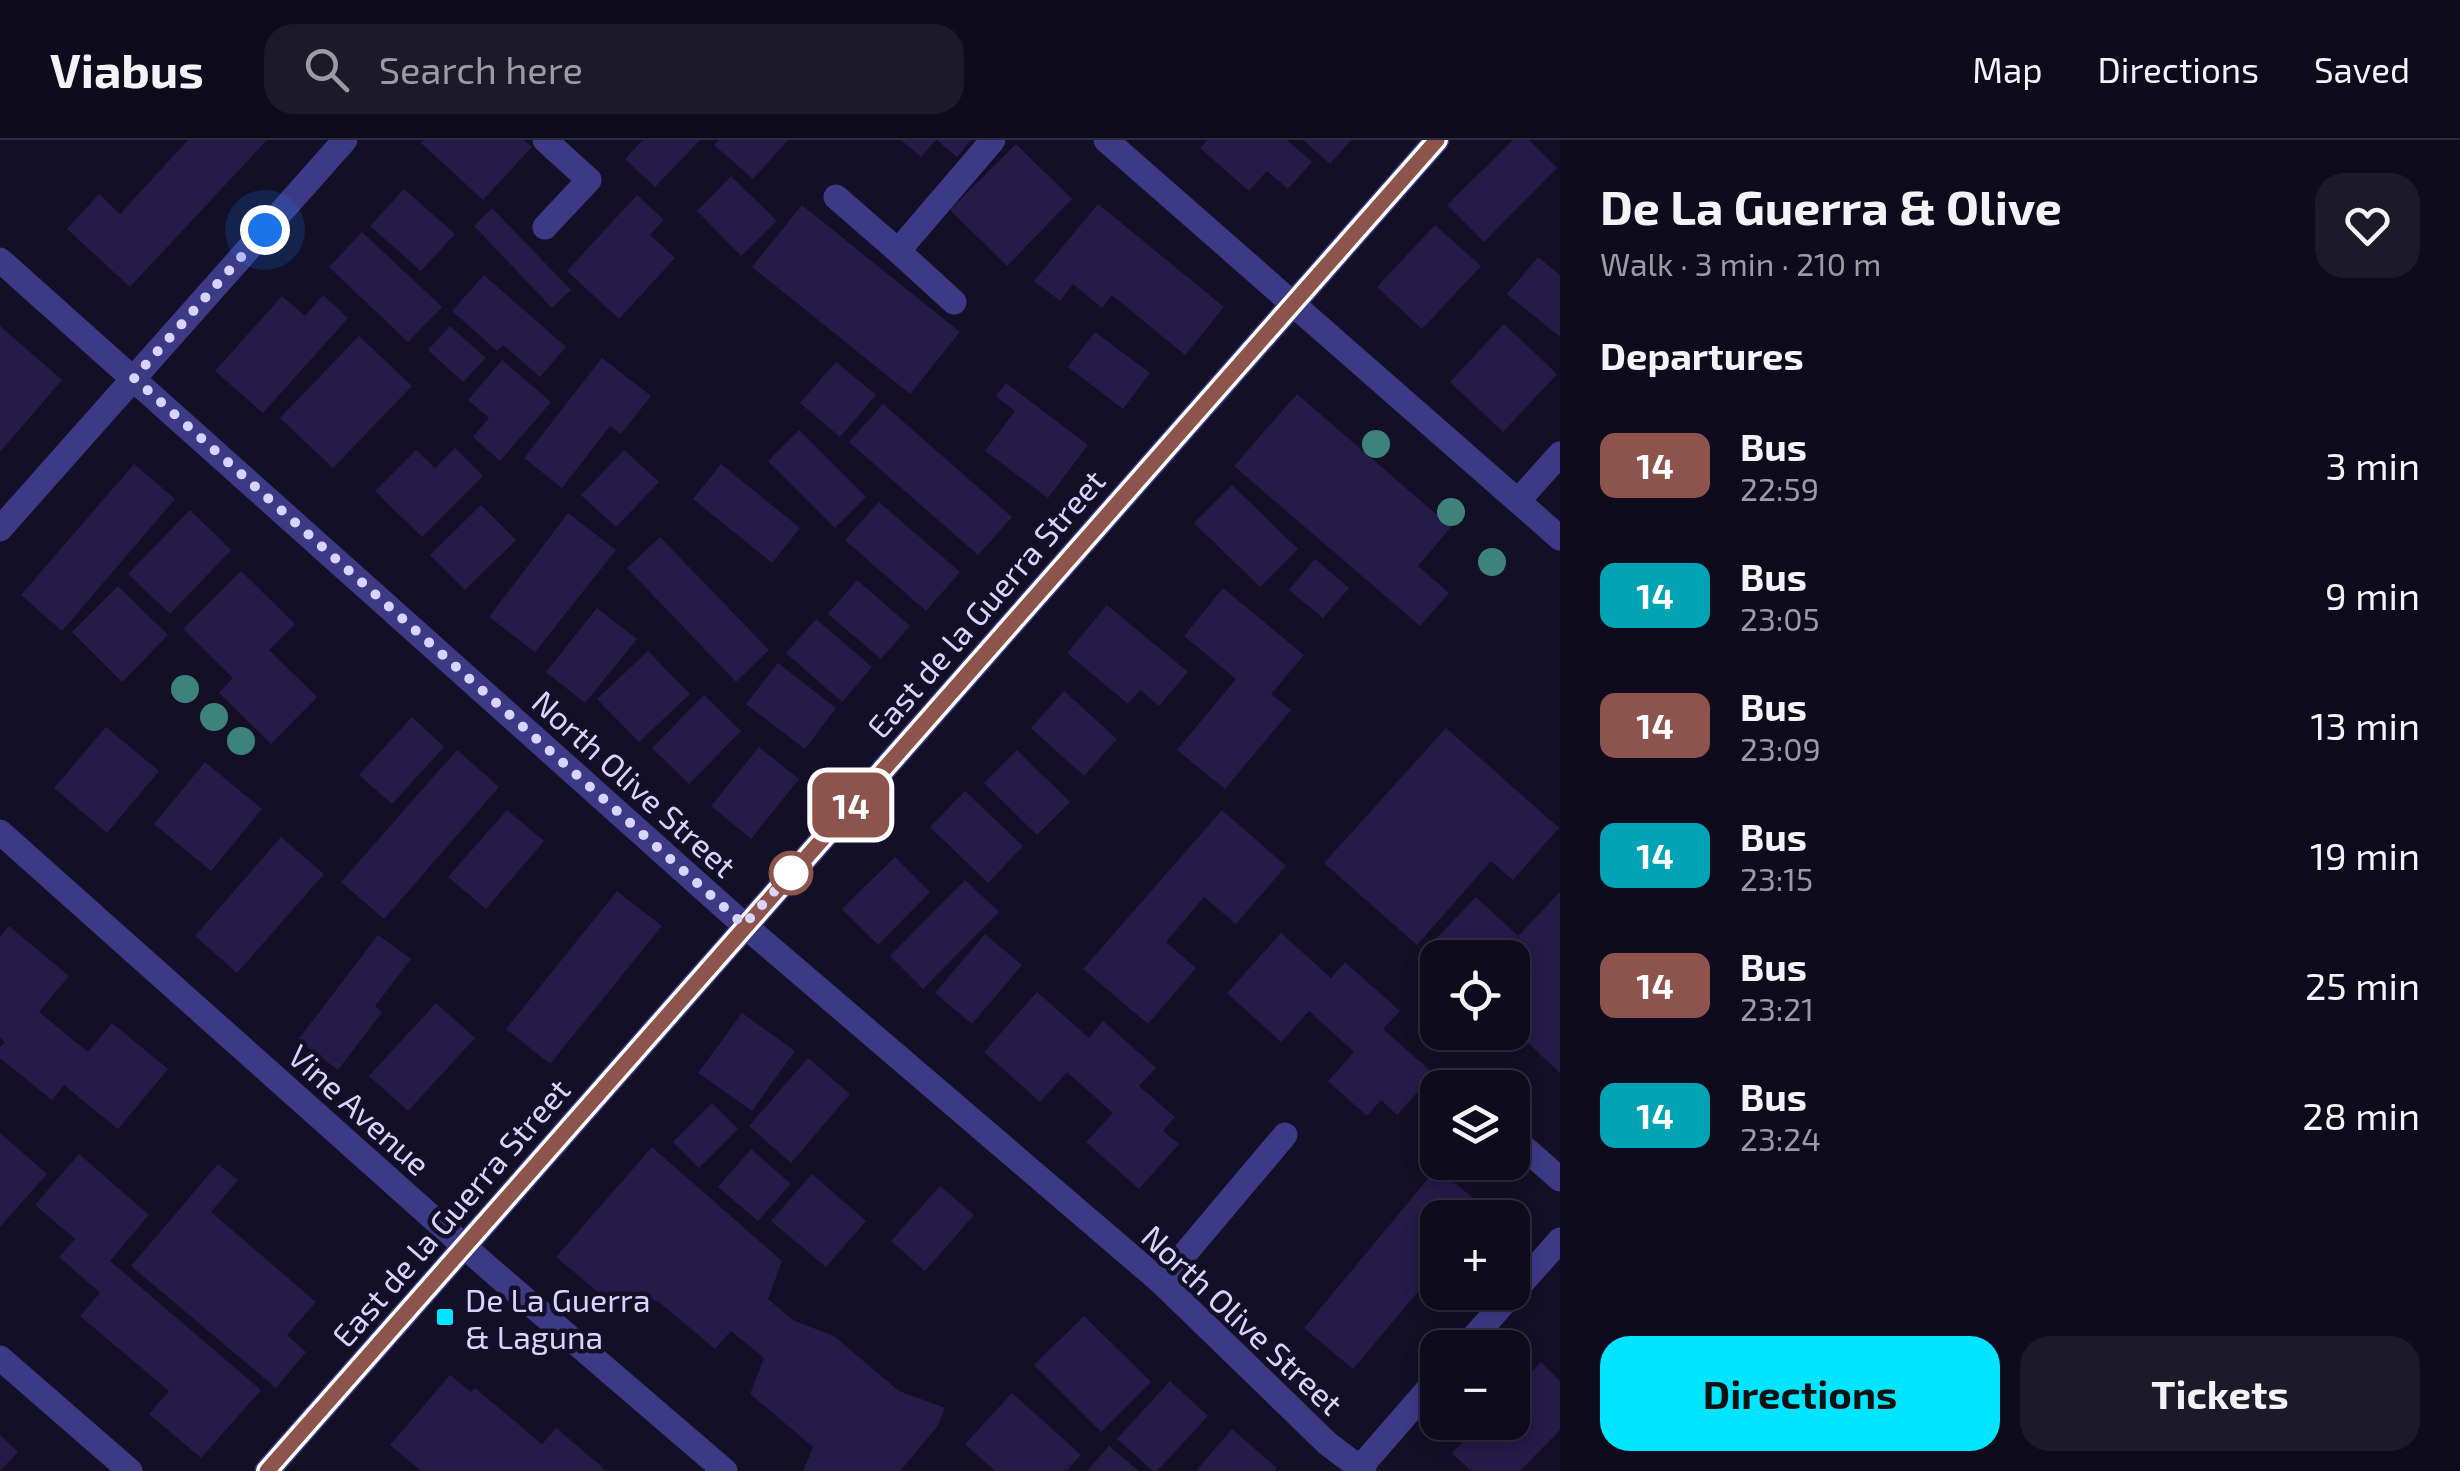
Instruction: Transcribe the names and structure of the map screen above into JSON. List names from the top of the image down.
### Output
{
  "streets": {
    "street": ["East de la Guerra Street", "North Olive Street", "Vine Avenue"]
  },
  "crossings": [
    ["East de la Guerra Street", "North Olive Street"],
    ["East de la Guerra Street", "Vine Avenue"]
  ],
  "places": {
    "transit": ["De La Guerra & Laguna"]
  },
  "lines": ["bus line 14"],
  "page": {
    "header": "Viabus",
    "search": "Search here",
    "nav": ["Map", "Directions", "Saved"],
    "on_map": "14",
    "heading": [
      ["De La Guerra & Olive", "Walk · 3 min · 210 m"],
      "Departures"
    ],
    "list": [
      {
        "mark": "14",
        "name": "Bus",
        "note": "22:59",
        "value": "3 min"
      },
      {
        "mark": "14",
        "name": "Bus",
        "note": "23:05",
        "value": "9 min"
      },
      {
        "mark": "14",
        "name": "Bus",
        "note": "23:09",
        "value": "13 min"
      },
      {
        "mark": "14",
        "name": "Bus",
        "note": "23:15",
        "value": "19 min"
      },
      {
        "mark": "14",
        "name": "Bus",
        "note": "23:21",
        "value": "25 min"
      },
      {
        "mark": "14",
        "name": "Bus",
        "note": "23:24",
        "value": "28 min"
      }
    ],
    "map_buttons": ["+", "−"],
    "buttons": ["Directions", "Tickets"]
  }
}
